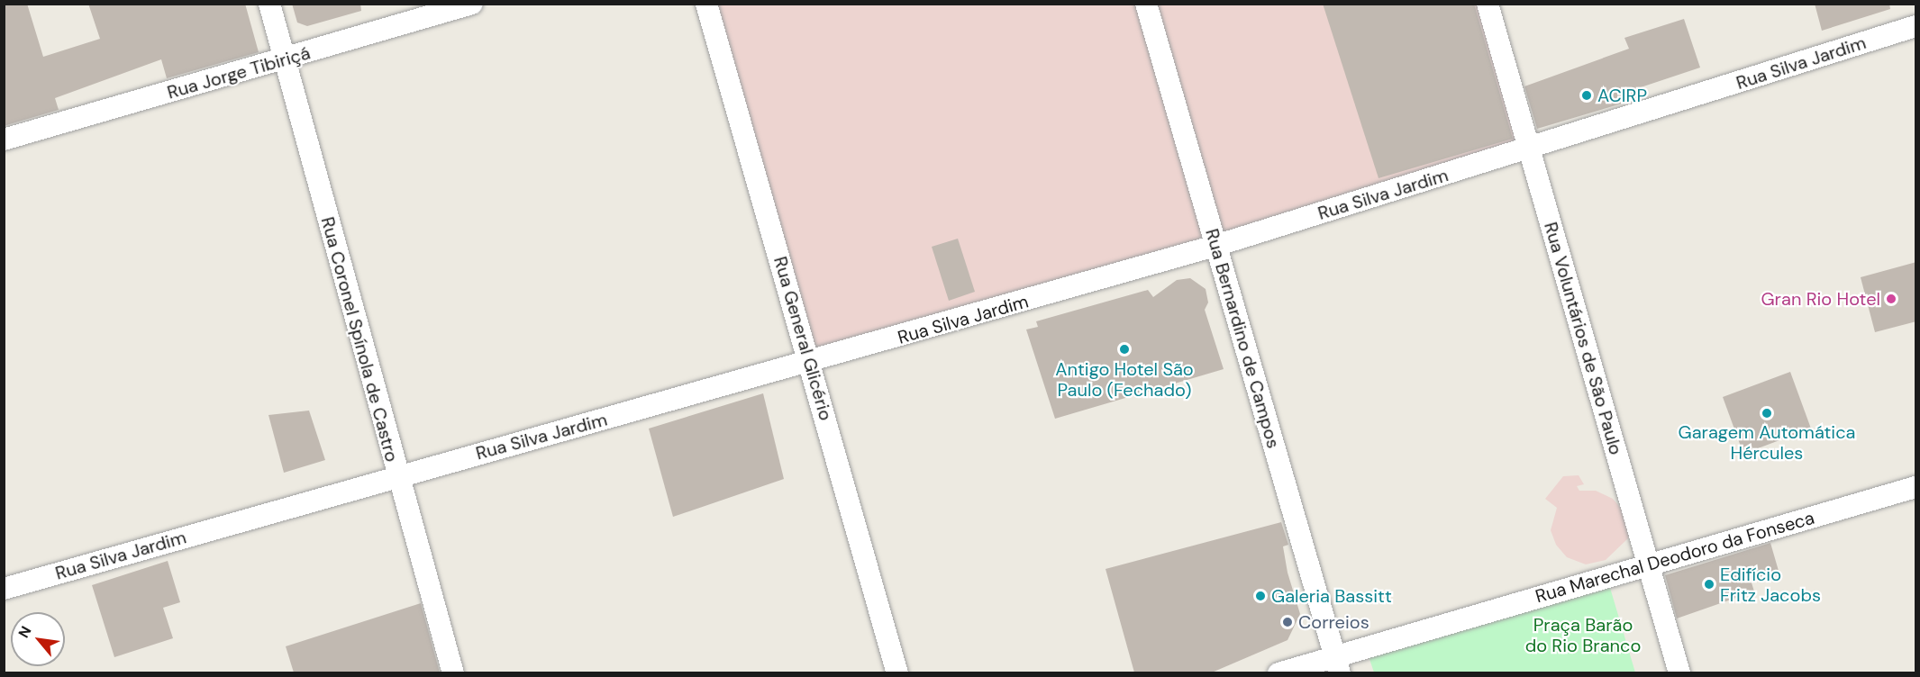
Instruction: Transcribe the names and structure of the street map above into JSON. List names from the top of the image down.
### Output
{
  "streets": {
    "street": [
      "Rua Silva Jardim",
      "Rua Jorge Tibiriçá",
      "Rua General Glicério",
      "Rua Bernardino de Campos",
      "Rua Voluntários de São Paulo",
      "Rua Coronel Spínola de Castro",
      "Rua Marechal Deodoro da Fonseca"
    ]
  },
  "crossings": [
    ["Rua Silva Jardim", "Rua General Glicério"],
    ["Rua Silva Jardim", "Rua Bernardino de Campos"],
    ["Rua Silva Jardim", "Rua Voluntários de São Paulo"],
    ["Rua Silva Jardim", "Rua Coronel Spínola de Castro"],
    ["Rua Jorge Tibiriçá", "Rua Coronel Spínola de Castro"],
    ["Rua Bernardino de Campos", "Rua Marechal Deodoro da Fonseca"],
    ["Rua Voluntários de São Paulo", "Rua Marechal Deodoro da Fonseca"]
  ],
  "parks": ["Praça Barão do Rio Branco"],
  "places": [
    "ACIRP",
    "Gran Rio Hotel",
    "Antigo Hotel São Paulo (Fechado)",
    "Garagem Automática Hércules",
    "Edifício Fritz Jacobs",
    "Galeria Bassitt",
    "Correios"
  ],
  "north": "top left"
}
